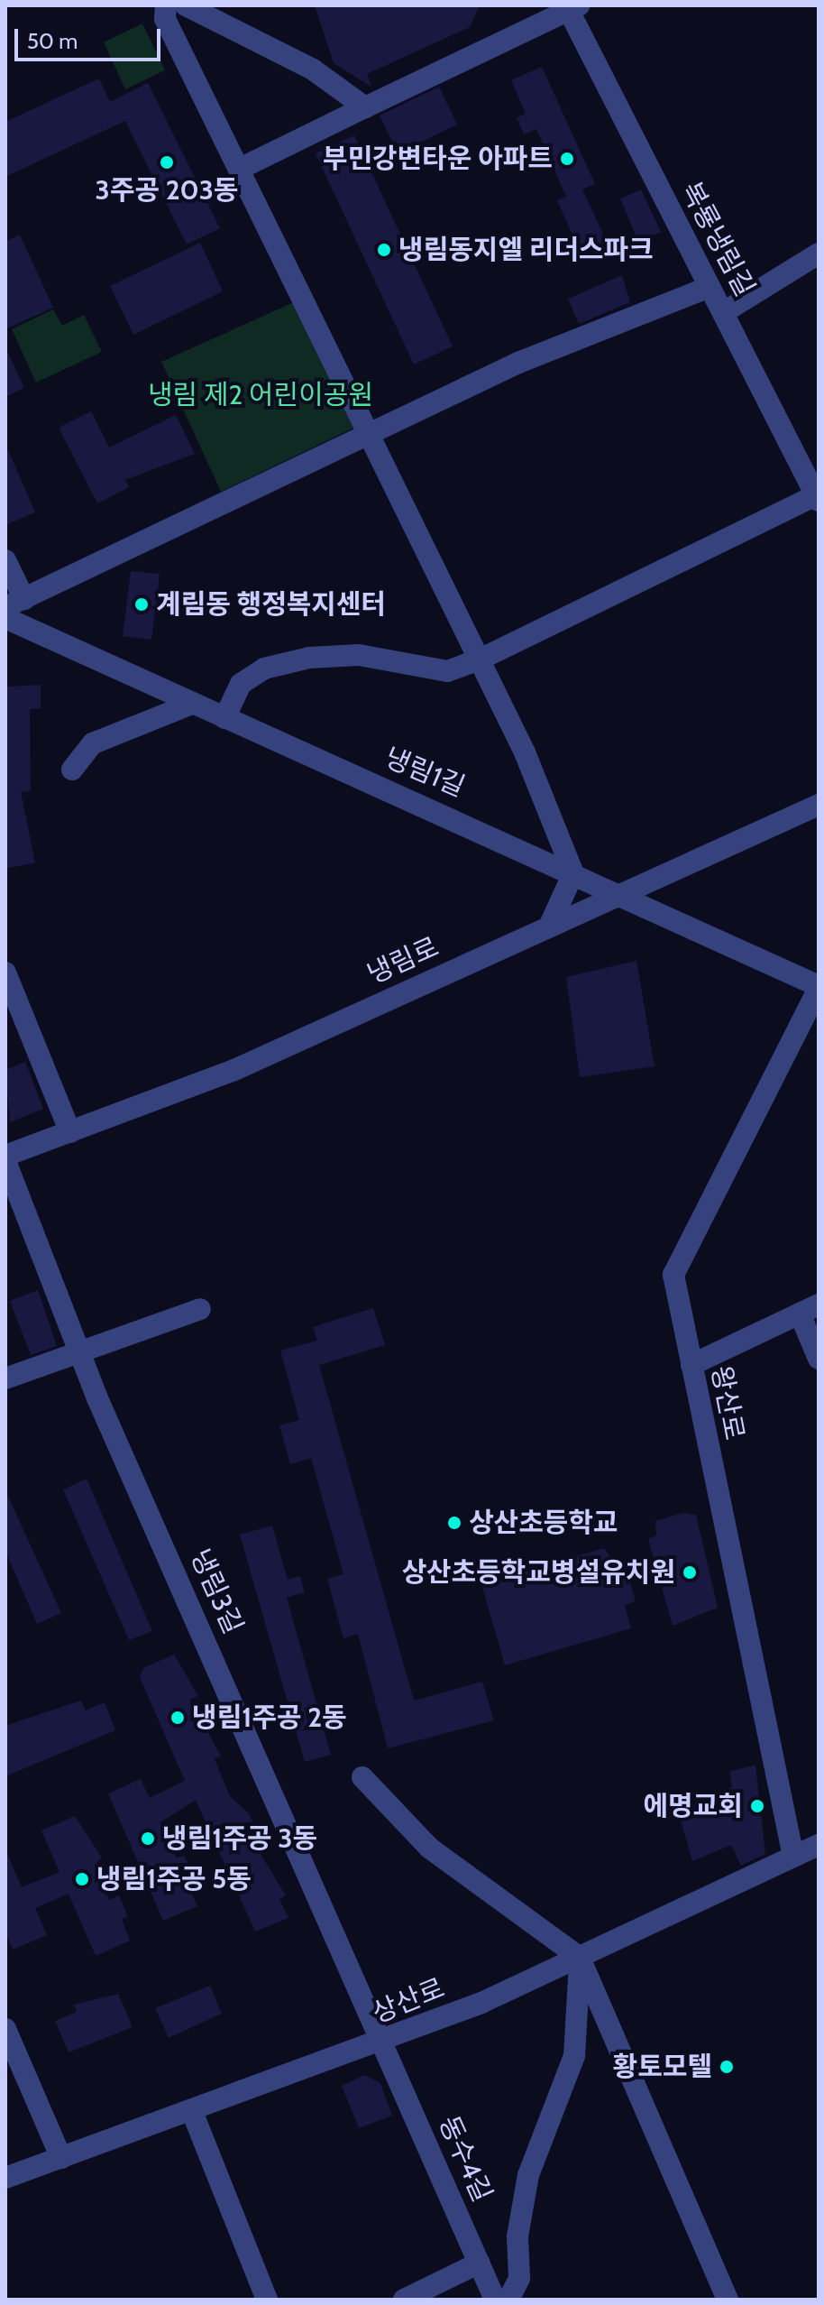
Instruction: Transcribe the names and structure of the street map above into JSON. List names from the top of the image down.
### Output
{
  "streets": {
    "street": [
      "복룡냉림길",
      "냉림1길",
      "냉림로",
      "왕산로",
      "냉림3길",
      "상산로",
      "동수4길"
    ]
  },
  "crossings": [
    ["냉림1길", "냉림로"],
    ["냉림1길", "왕산로"],
    ["왕산로", "상산로"],
    ["냉림3길", "상산로"],
    ["냉림3길", "동수4길"],
    ["상산로", "동수4길"]
  ],
  "parks": ["냉림 제2 어린이공원"],
  "places": [
    "부민강변타운 아파트",
    "3주공 203동",
    "냉림동지엘 리더스파크",
    "계림동 행정복지센터",
    "상산초등학교",
    "상산초등학교병설유치원",
    "냉림1주공 2동",
    "에명교회",
    "냉림1주공 3동",
    "냉림1주공 5동",
    "황토모텔"
  ],
  "scale_bar": "50 m"
}
